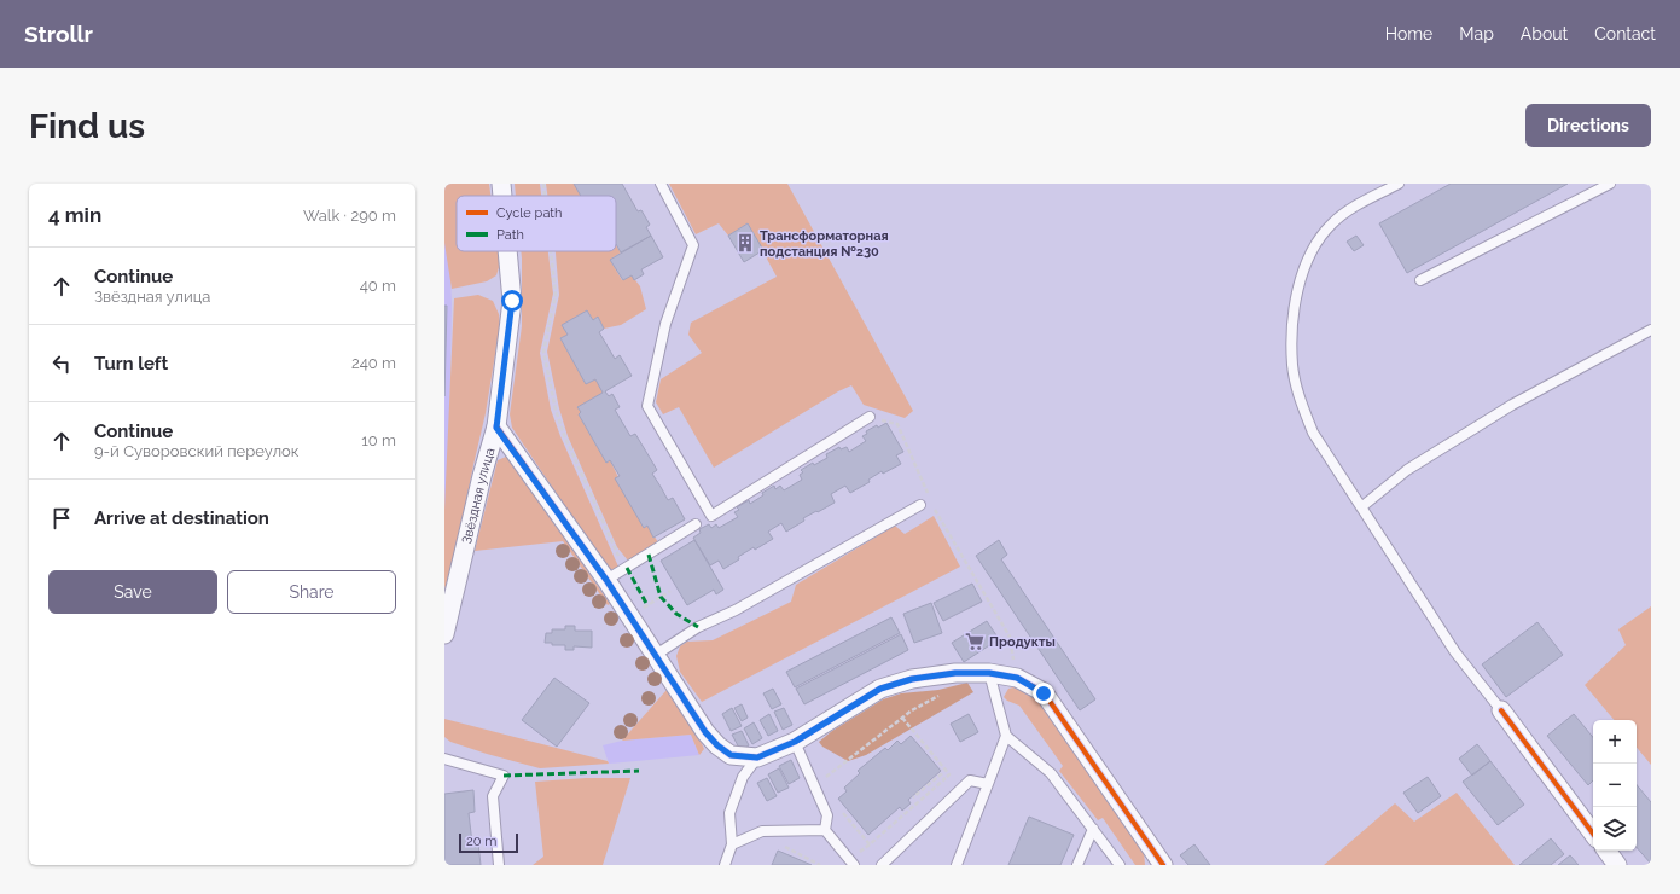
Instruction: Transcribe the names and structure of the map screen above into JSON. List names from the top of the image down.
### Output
{
  "streets": {
    "street": ["Звёздная улица"]
  },
  "places": {
    "building": ["Трансформаторная подстанция №230"],
    "supermarket": ["Продукты"]
  },
  "legend": ["Cycle path", "Path"],
  "scale_bar": "20 m",
  "page": {
    "header": "Strollr",
    "nav": [
      "Home",
      "Map",
      "About",
      "Contact"
    ],
    "buttons": [
      "Directions",
      ["Save", "Share"]
    ],
    "title": "Find us",
    "heading": ["4 min", "Walk · 290 m"],
    "list": [
      ["Continue", "Звёздная улица", "40 m"],
      ["Turn left", "240 m"],
      ["Continue", "9-й Суворовский переулок", "10 m"],
      "Arrive at destination"
    ],
    "map_buttons": ["+", "−"],
    "scale": "20 m"
  }
}
